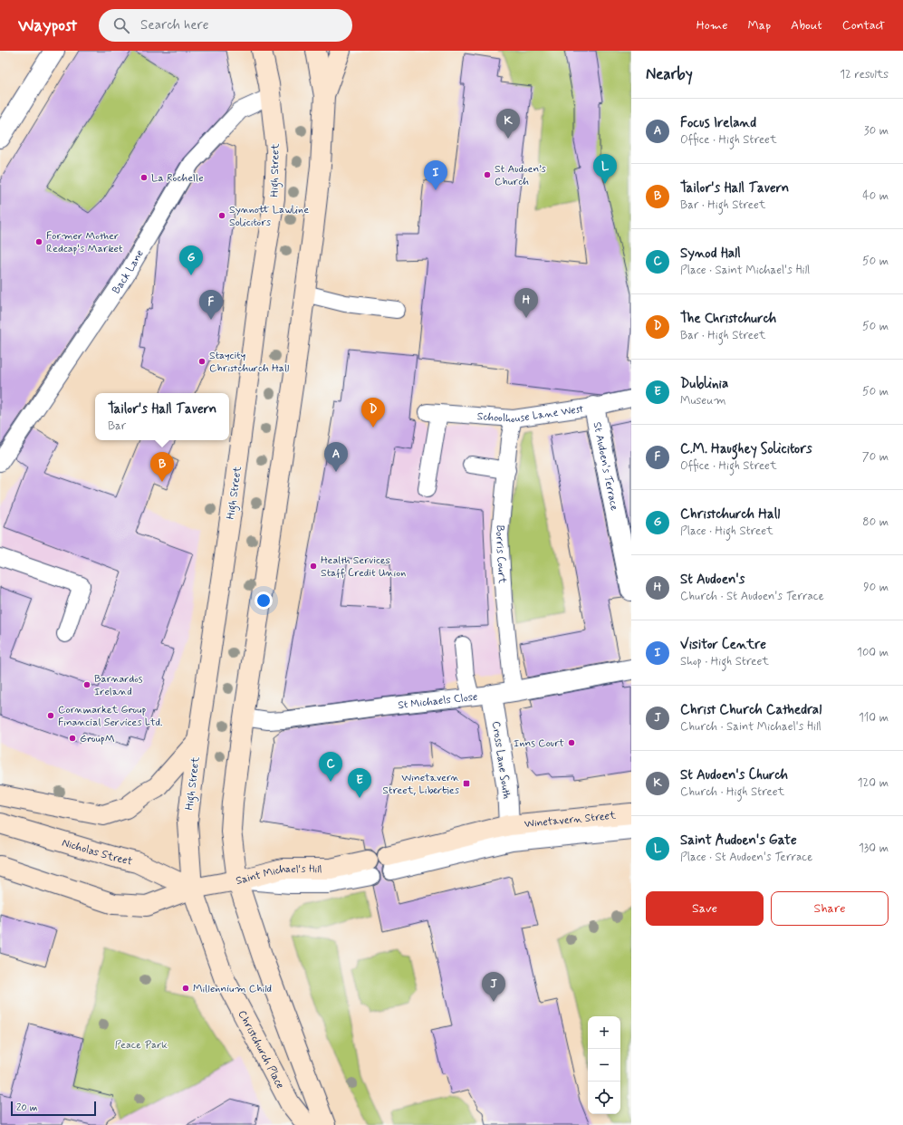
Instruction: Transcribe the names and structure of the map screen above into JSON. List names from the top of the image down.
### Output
{
  "streets": {
    "main road": [
      "High Street",
      "Winetavern Street",
      "Nicholas Street",
      "Saint Michael's Hill",
      "Christchurch Place"
    ],
    "street": ["St Audoen's Terrace", "St Michaels Close", "Cross Lane South"],
    "lane": ["Back Lane", "Schoolhouse Lane West", "Borris Court"]
  },
  "crossings": [
    ["High Street", "Back Lane"],
    ["High Street", "Nicholas Street"],
    ["High Street", "Christchurch Place"],
    ["Schoolhouse Lane West", "St Audoen's Terrace"],
    ["Schoolhouse Lane West", "Borris Court"],
    ["Borris Court", "St Michaels Close"],
    ["St Michaels Close", "Cross Lane South"],
    ["Cross Lane South", "Winetavern Street"],
    ["Nicholas Street", "Christchurch Place"]
  ],
  "parks": ["Peace Park"],
  "places": {
    "other": [
      "St Audoen’s Church",
      "La Rochelle",
      "Synnott Lawline Solicitors",
      "Former Mother Redcap's Market",
      "Staycity Christchurch Hall",
      "Health Services Staff Credit Union",
      "Barnardos Ireland",
      "Cornmarket Group Financial Services Ltd.",
      "GroupM",
      "Inns Court",
      "Millennium Child"
    ],
    "transit": ["Winetavern Street, Liberties"]
  },
  "scale_bar": "20 m",
  "page": {
    "header": "Waypost",
    "search": "Search here",
    "nav": [
      "Home",
      "Map",
      "About",
      "Contact"
    ],
    "heading": ["Nearby", "12 results"],
    "list": [
      {
        "mark": "A",
        "name": "Focus Ireland",
        "note": "Office · High Street",
        "value": "30 m"
      },
      {
        "mark": "B",
        "name": "Tailor's Hall Tavern",
        "note": "Bar · High Street",
        "value": "40 m"
      },
      {
        "mark": "C",
        "name": "Synod Hall",
        "note": "Place · Saint Michael's Hill",
        "value": "50 m"
      },
      {
        "mark": "D",
        "name": "The Christchurch",
        "note": "Bar · High Street",
        "value": "50 m"
      },
      {
        "mark": "E",
        "name": "Dublinia",
        "note": "Museum",
        "value": "50 m"
      },
      {
        "mark": "F",
        "name": "C.M. Haughey Solicitors",
        "note": "Office · High Street",
        "value": "70 m"
      },
      {
        "mark": "G",
        "name": "Christchurch Hall",
        "note": "Place · High Street",
        "value": "80 m"
      },
      {
        "mark": "H",
        "name": "St Audoen's",
        "note": "Church · St Audoen's Terrace",
        "value": "90 m"
      },
      {
        "mark": "I",
        "name": "Visitor Centre",
        "note": "Shop · High Street",
        "value": "100 m"
      },
      {
        "mark": "J",
        "name": "Christ Church Cathedral",
        "note": "Church · Saint Michael's Hill",
        "value": "110 m"
      },
      {
        "mark": "K",
        "name": "St Audoen's Church",
        "note": "Church · High Street",
        "value": "120 m"
      },
      {
        "mark": "L",
        "name": "Saint Audoen's Gate",
        "note": "Place · St Audoen's Terrace",
        "value": "130 m"
      }
    ],
    "pins": [
      "K",
      "L",
      "I",
      "G",
      "H",
      "F",
      "D",
      "A",
      "B",
      "C",
      "E",
      "J"
    ],
    "popup": ["Tailor's Hall Tavern", "Bar"],
    "buttons": ["Save", "Share"],
    "map_buttons": ["+", "−"],
    "scale": "20 m"
  }
}
